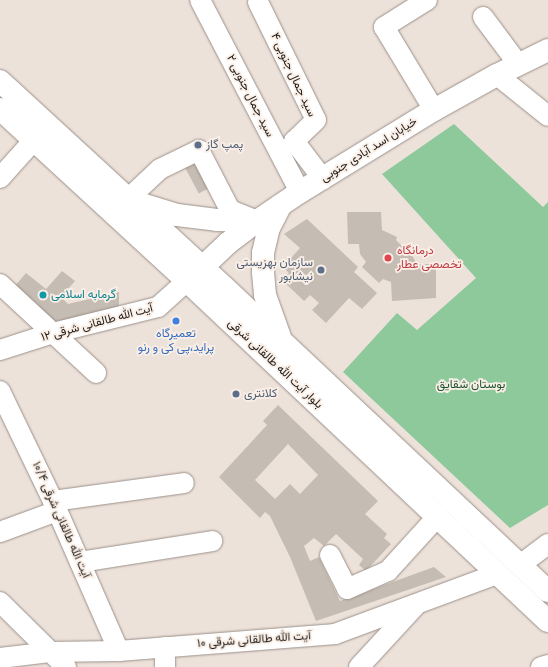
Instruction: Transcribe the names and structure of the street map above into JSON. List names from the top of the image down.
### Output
{
  "streets": {
    "main road": ["خیابان اسد آبادی جنوبی", "بلوار آیت الله طالقانی شرقی"],
    "street": [
      "سید جمال جنوبی ۴",
      "سید جمال جنوبی ۲",
      "آیت الله طالقانی شرقی ۱۲",
      "آیت الله طالقانی شرقی ۱۰/۴",
      "آیت الله طالقانی شرقی ۱۰"
    ]
  },
  "crossings": [
    ["سید جمال جنوبی ۴", "خیابان اسد آبادی جنوبی"],
    ["سید جمال جنوبی ۲", "خیابان اسد آبادی جنوبی"],
    ["خیابان اسد آبادی جنوبی", "آیت الله طالقانی شرقی ۱۲"],
    ["خیابان اسد آبادی جنوبی", "بلوار آیت الله طالقانی شرقی"],
    ["آیت الله طالقانی شرقی ۱۲", "بلوار آیت الله طالقانی شرقی"],
    ["بلوار آیت الله طالقانی شرقی", "آیت الله طالقانی شرقی ۱۰"],
    ["آیت الله طالقانی شرقی ۱۰/۴", "آیت الله طالقانی شرقی ۱۰"]
  ],
  "parks": ["بوستان شقایق"],
  "places": [
    "پمپ گاز",
    "درمانگاه تخصصی عطار",
    "سازمان بهزیستی نیشابور",
    "گرمابه اسلامی",
    "تعمیرگاه پراید،پی کی و رنو",
    "کلانتری"
  ]
}
